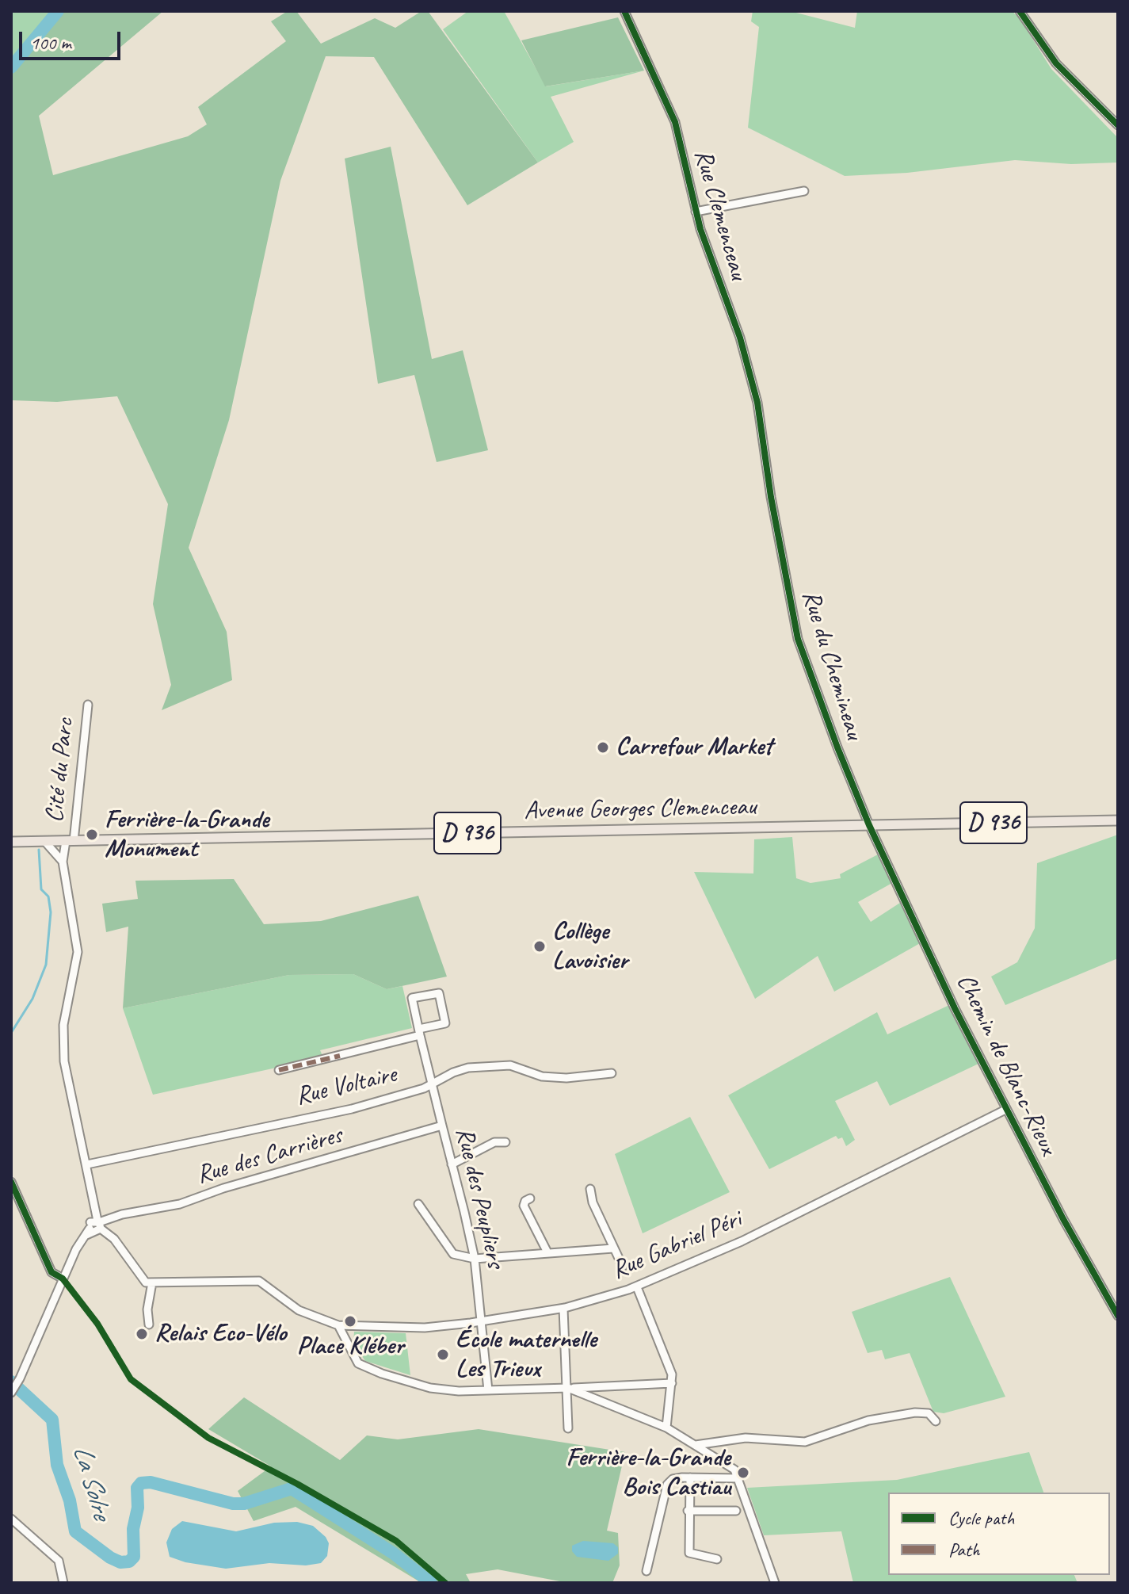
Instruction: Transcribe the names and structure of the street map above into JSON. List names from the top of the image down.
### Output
{
  "streets": {
    "main road": ["Avenue Georges Clemenceau", "D 936"],
    "street": [
      "Rue Clemenceau",
      "Rue du Chemineau",
      "Cité du Parc",
      "Chemin de Blanc-Rieux",
      "Rue Voltaire",
      "Rue des Carrières",
      "Rue des Peupliers",
      "Rue Gabriel Péri"
    ]
  },
  "crossings": [
    ["Rue Clemenceau", "Rue du Chemineau"],
    ["Rue du Chemineau", "Avenue Georges Clemenceau"],
    ["Rue du Chemineau", "Chemin de Blanc-Rieux"],
    ["Cité du Parc", "Avenue Georges Clemenceau"],
    ["Avenue Georges Clemenceau", "Chemin de Blanc-Rieux"],
    ["Chemin de Blanc-Rieux", "Rue Gabriel Péri"],
    ["Rue Voltaire", "Rue des Peupliers"],
    ["Rue des Carrières", "Rue des Peupliers"],
    ["Rue des Peupliers", "Rue Gabriel Péri"]
  ],
  "water": ["La Solre"],
  "places": [
    "Carrefour Market",
    "Ferrière-la-Grande Monument",
    "Collège Lavoisier",
    "Place Kléber",
    "Relais Eco-Vélo",
    "École maternelle Les Trieux",
    "Ferrière-la-Grande Bois Castiau"
  ],
  "legend": ["Cycle path", "Path"],
  "scale_bar": "100 m"
}
